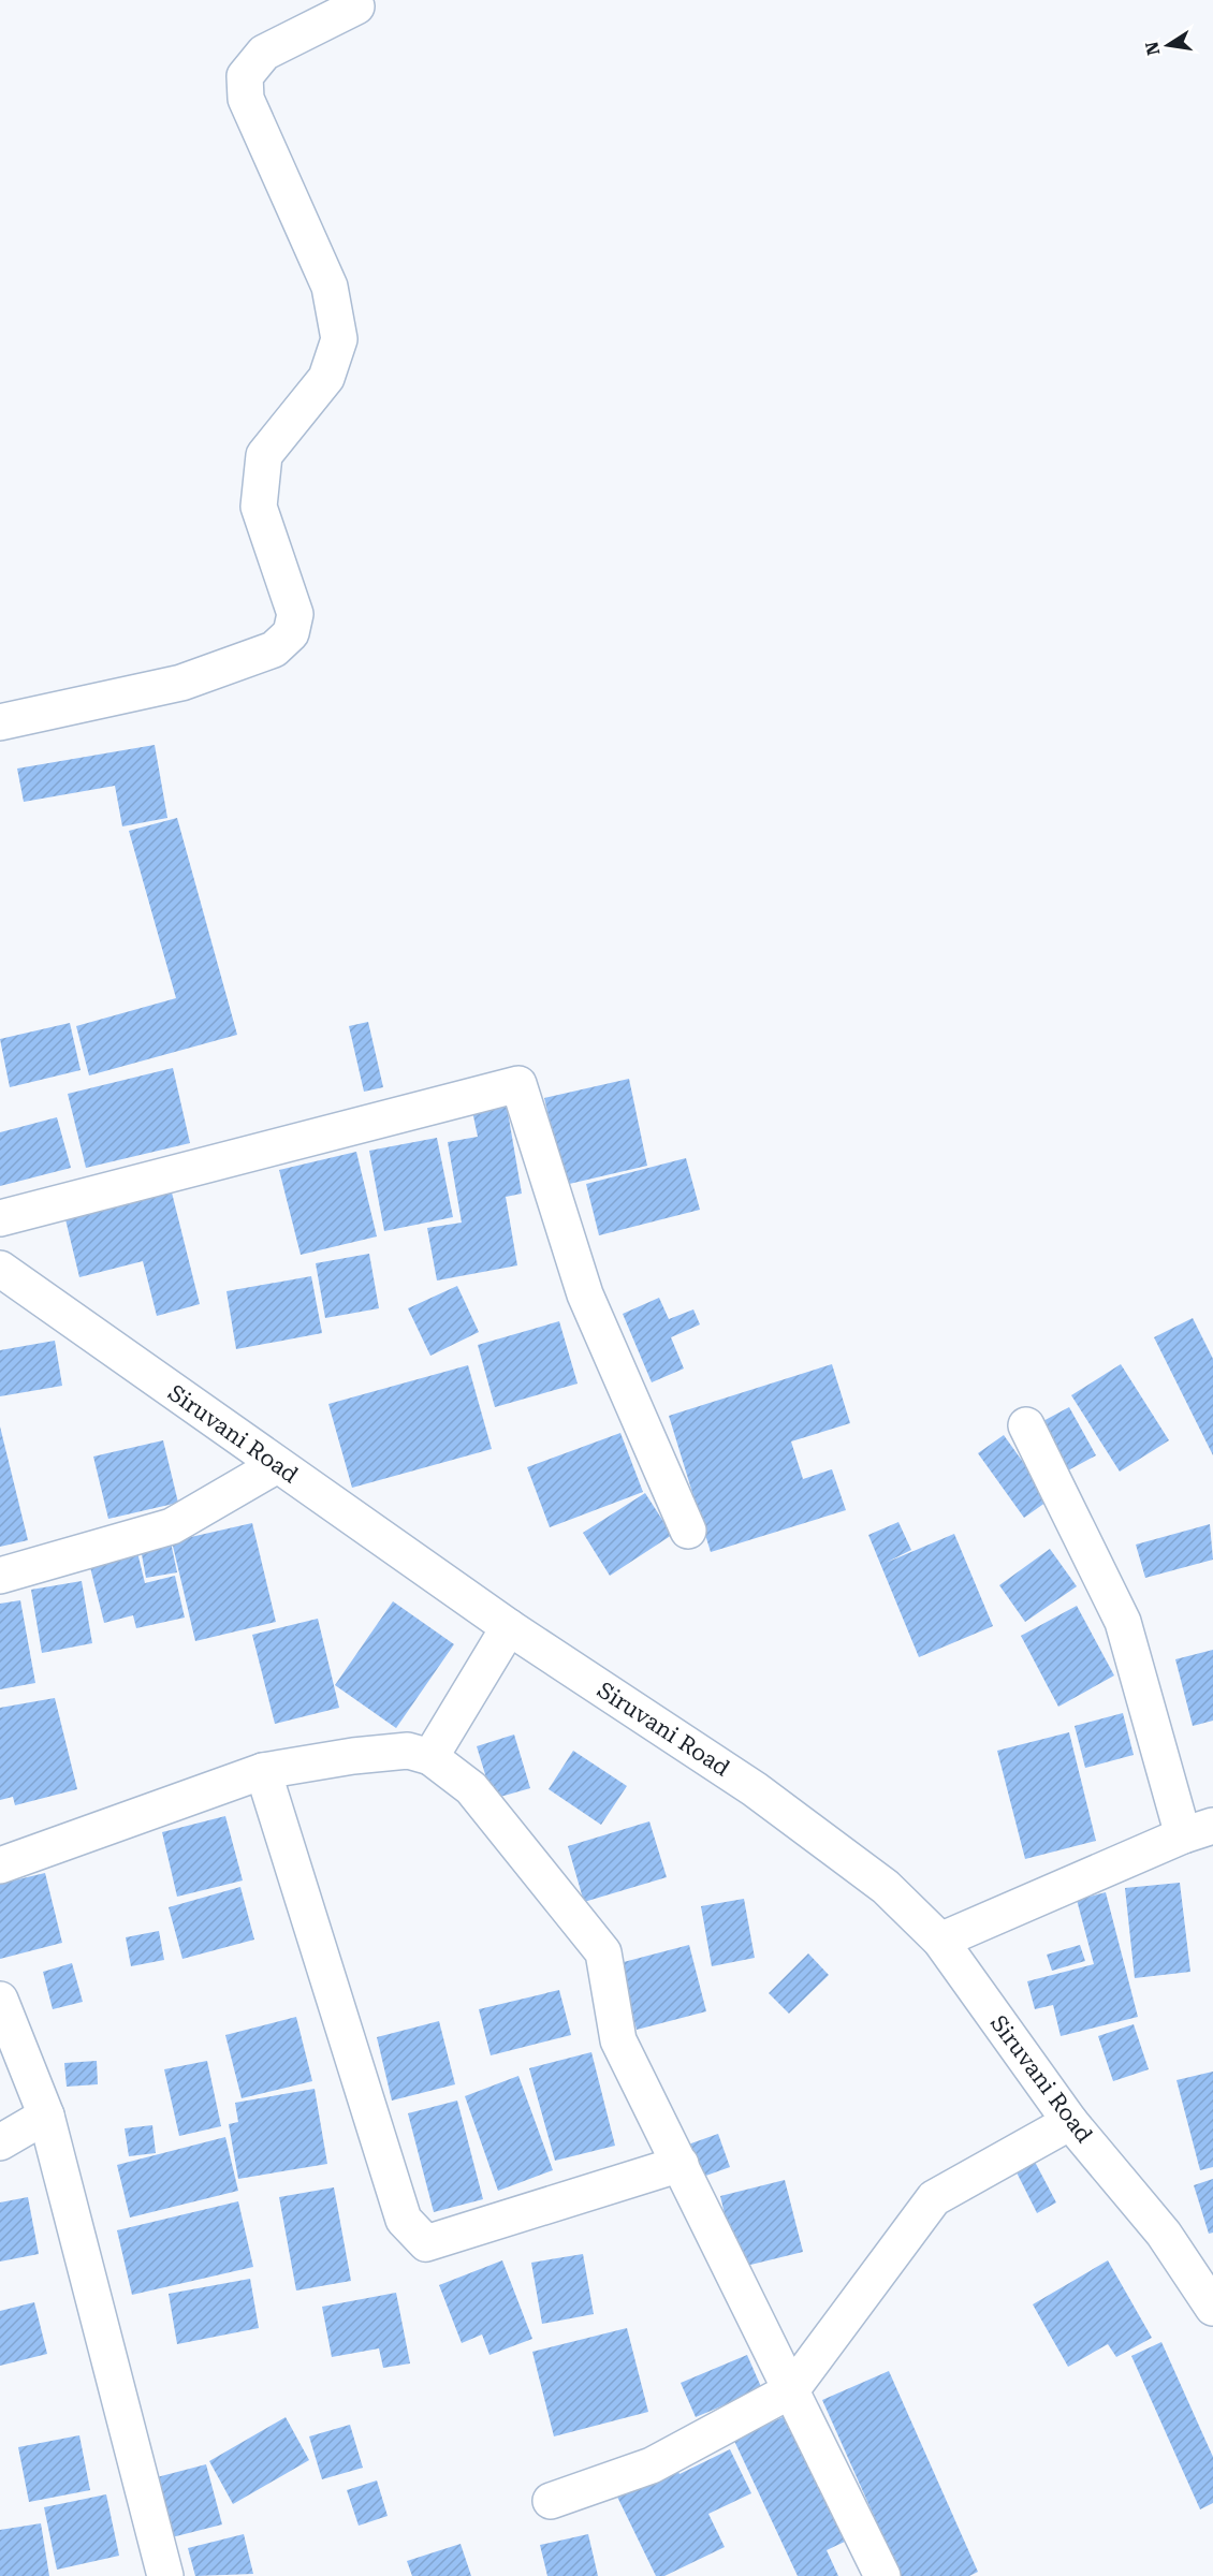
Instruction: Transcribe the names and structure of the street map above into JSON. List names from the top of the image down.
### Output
{
  "streets": {
    "street": ["Siruvani Road"]
  },
  "north": "left"
}
